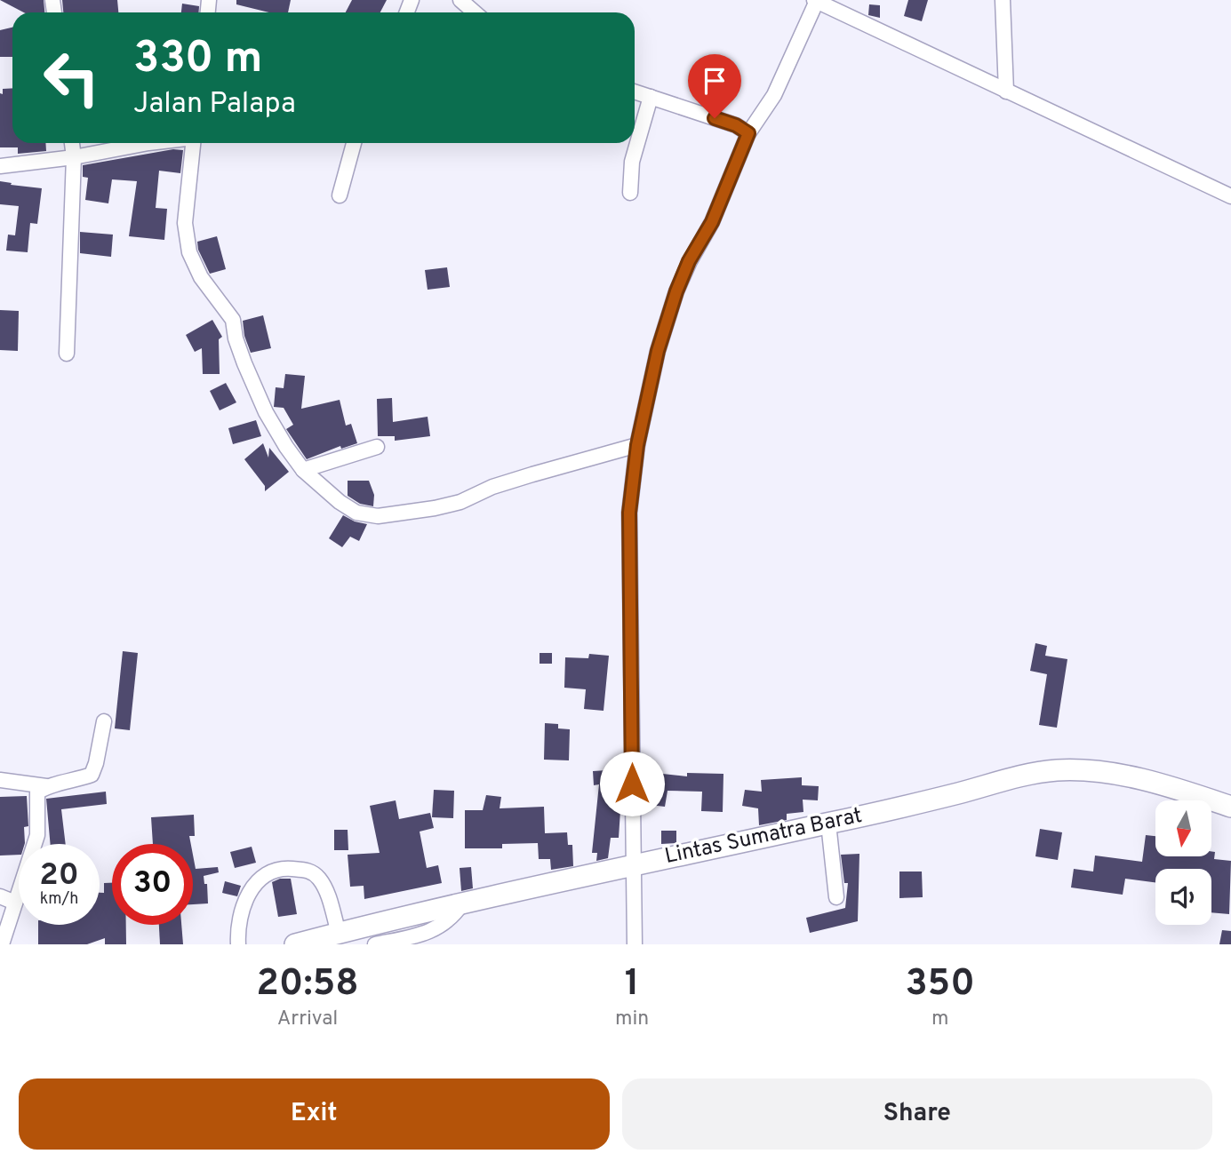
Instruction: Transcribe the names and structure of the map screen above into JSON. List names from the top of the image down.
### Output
{
  "streets": {
    "highway": ["Lintas Sumatra Barat"]
  },
  "north": "bottom",
  "page": {
    "turn": ["330 m", "Jalan Palapa"],
    "speed": "20 km/h",
    "limit": "30",
    "eta": [
      "20:58",
      "Arrival",
      "1",
      "min",
      "350",
      "m"
    ],
    "buttons": ["Exit", "Share"]
  }
}
